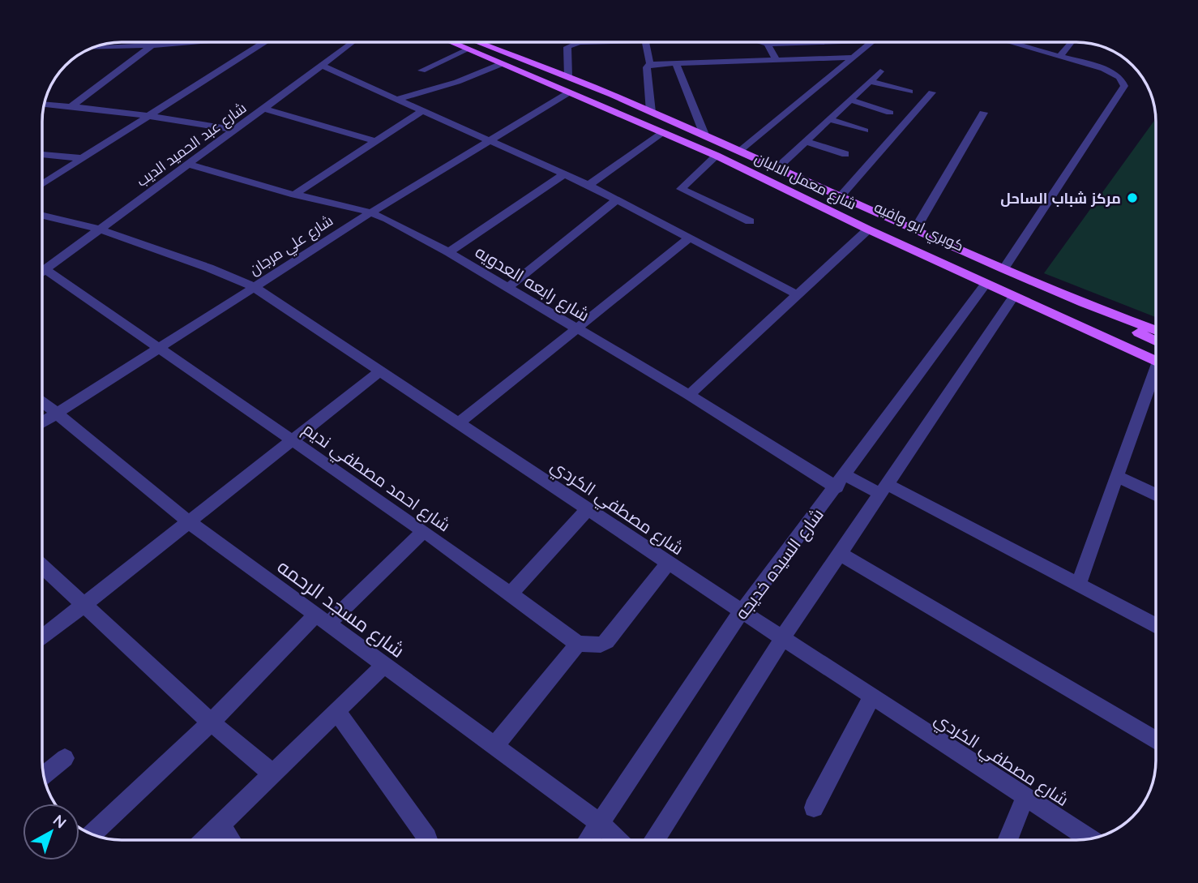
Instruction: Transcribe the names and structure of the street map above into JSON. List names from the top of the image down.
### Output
{
  "streets": {
    "main road": ["شارع معمل الالبان", "كوبري ابو وافيه"],
    "street": [
      "شارع عبد الحميد الديب",
      "شارع علي مرجان",
      "شارع رابعه العدويه",
      "شارع احمد مصطفي نديم",
      "شارع مصطفي الكردي",
      "شارع السيده خديجه",
      "شارع مسجد الرحمه"
    ]
  },
  "crossings": [
    ["شارع عبد الحميد الديب", "شارع رابعه العدويه"],
    ["شارع عبد الحميد الديب", "شارع مصطفي الكردي"],
    ["شارع معمل الالبان", "شارع علي مرجان"],
    ["شارع معمل الالبان", "شارع السيده خديجه"],
    ["شارع علي مرجان", "شارع رابعه العدويه"],
    ["شارع علي مرجان", "شارع احمد مصطفي نديم"],
    ["شارع علي مرجان", "شارع مصطفي الكردي"],
    ["شارع علي مرجان", "شارع مسجد الرحمه"],
    ["شارع رابعه العدويه", "شارع السيده خديجه"],
    ["شارع مصطفي الكردي", "شارع السيده خديجه"],
    ["شارع السيده خديجه", "شارع مسجد الرحمه"]
  ],
  "places": ["مركز شباب الساحل"],
  "north": "top right"
}
